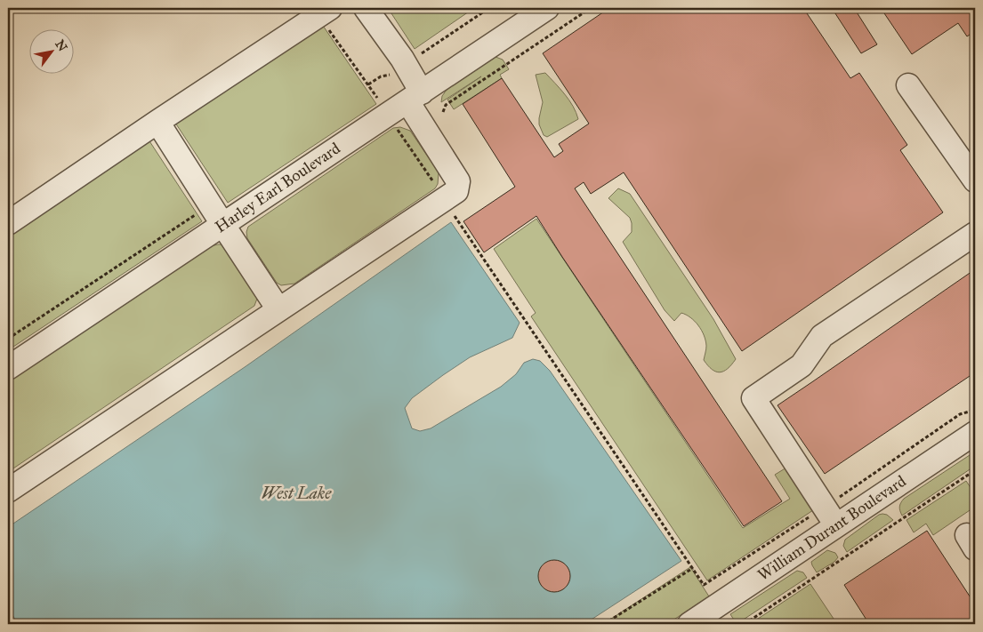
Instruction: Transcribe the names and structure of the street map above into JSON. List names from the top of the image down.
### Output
{
  "streets": {
    "lane": ["Harley Earl Boulevard", "William Durant Boulevard"]
  },
  "water": ["West Lake"],
  "north": "top right"
}
